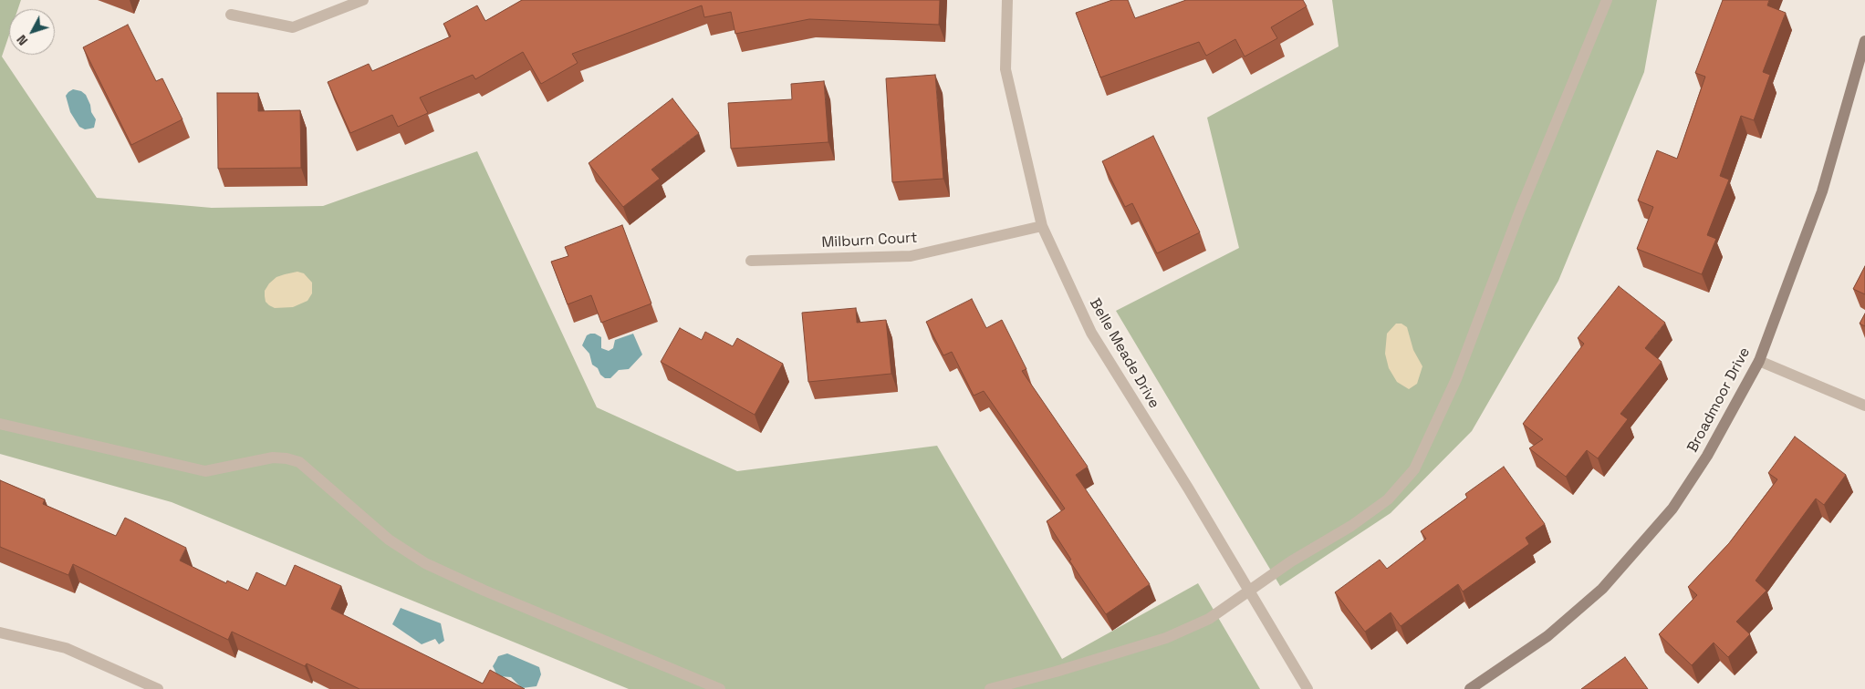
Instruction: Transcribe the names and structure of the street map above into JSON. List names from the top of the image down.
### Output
{
  "streets": {
    "street": ["Milburn Court", "Belle Meade Drive", "Broadmoor Drive"]
  },
  "crossings": [
    ["Milburn Court", "Belle Meade Drive"]
  ],
  "north": "bottom left"
}
